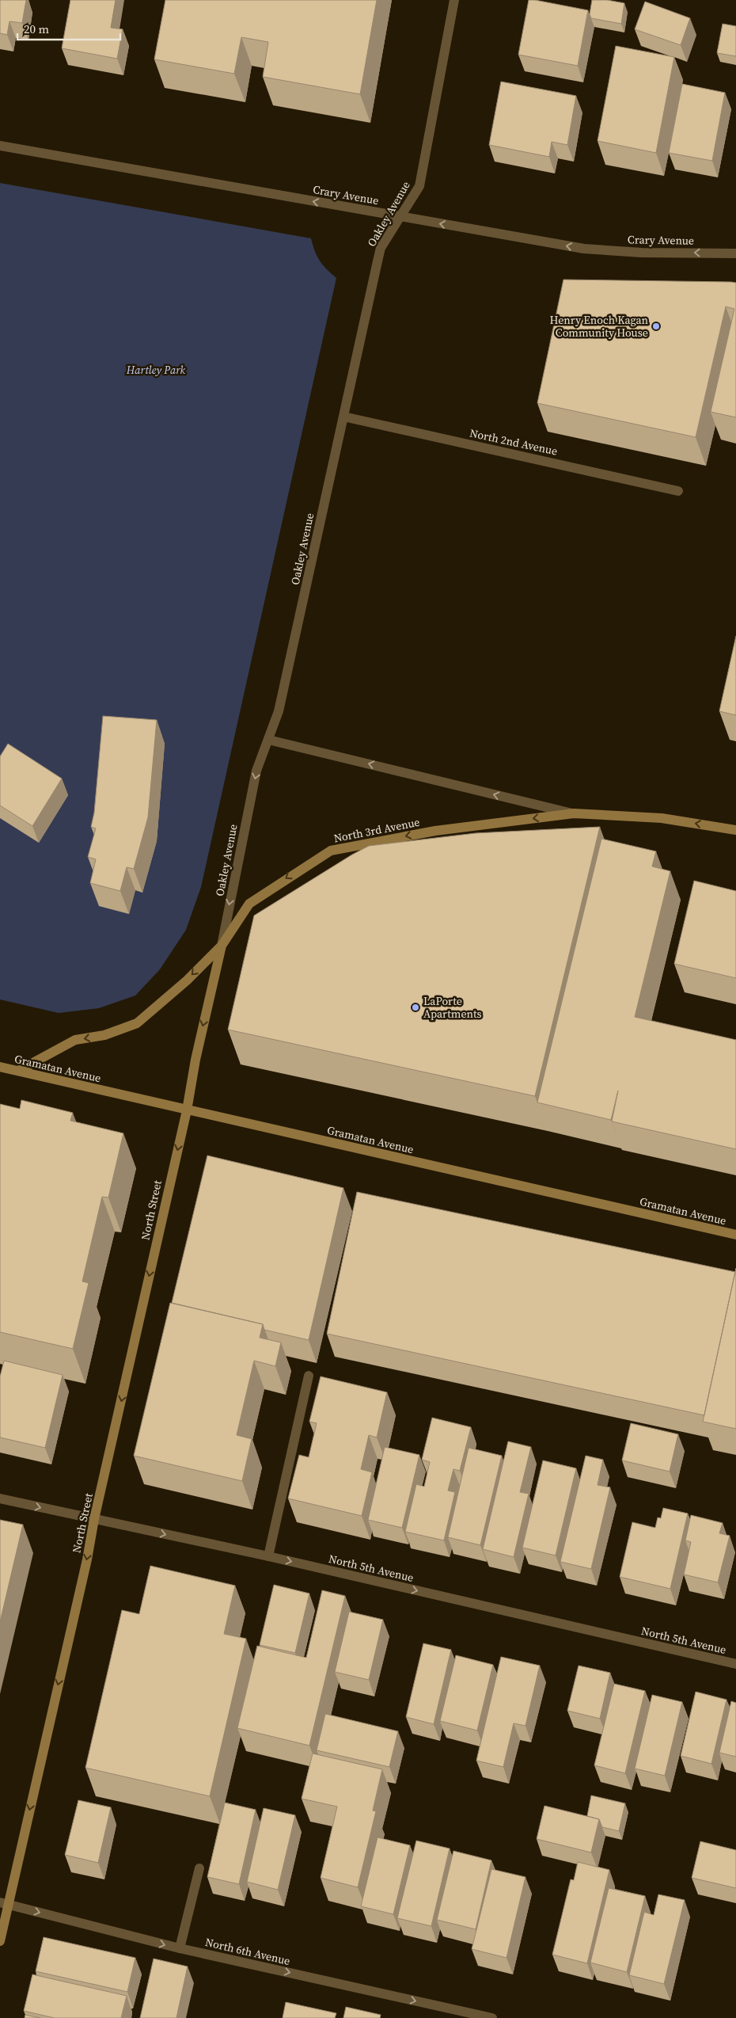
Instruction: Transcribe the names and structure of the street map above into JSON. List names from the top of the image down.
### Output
{
  "streets": {
    "street": [
      "Crary Avenue",
      "Oakley Avenue",
      "North 2nd Avenue",
      "North 3rd Avenue",
      "Gramatan Avenue",
      "North Street",
      "North 5th Avenue",
      "North 6th Avenue"
    ]
  },
  "crossings": [
    ["Crary Avenue", "Oakley Avenue"],
    ["Oakley Avenue", "North 2nd Avenue"],
    ["Oakley Avenue", "North 3rd Avenue"],
    ["Oakley Avenue", "Gramatan Avenue"],
    ["Oakley Avenue", "North Street"],
    ["Gramatan Avenue", "North Street"],
    ["North Street", "North 5th Avenue"],
    ["North Street", "North 6th Avenue"]
  ],
  "one_way": [
    "Crary Avenue",
    "North 3rd Avenue",
    "North Street",
    "North 5th Avenue",
    "North 6th Avenue"
  ],
  "parks": ["Hartley Park"],
  "places": ["Henry Enoch Kagan Community House", "LaPorte Apartments"],
  "scale_bar": "20 m"
}
